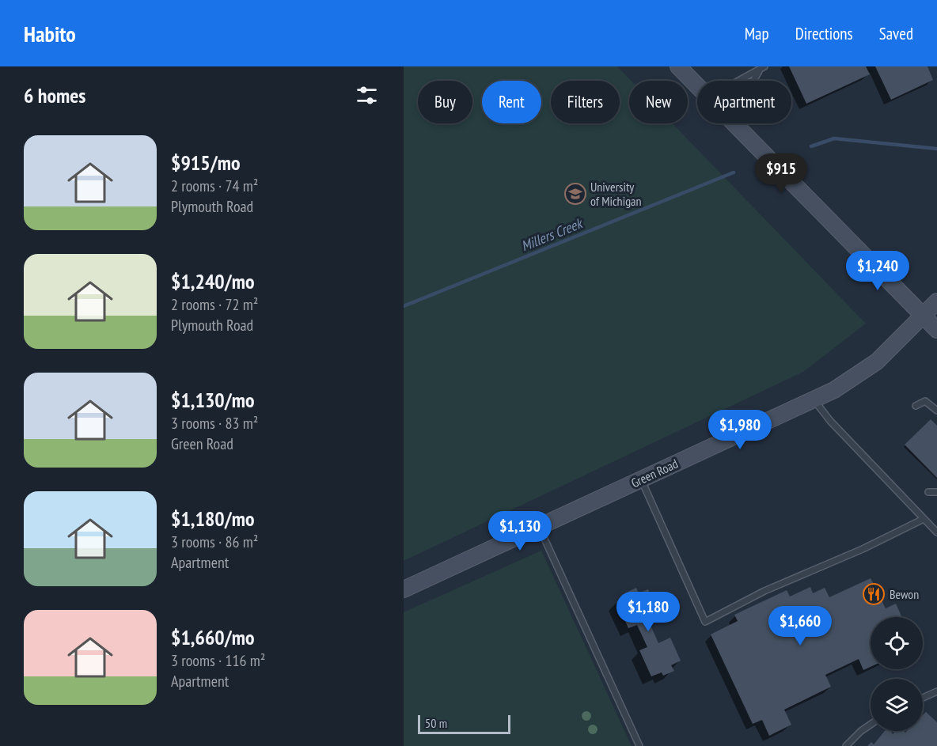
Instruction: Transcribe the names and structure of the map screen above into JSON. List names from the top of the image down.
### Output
{
  "streets": {
    "street": ["Green Road"]
  },
  "water": ["Millers Creek"],
  "places": {
    "school or university": ["University of Michigan"],
    "restaurant": ["Bewon"]
  },
  "scale_bar": "50 m",
  "page": {
    "header": "Habito",
    "nav": ["Map", "Directions", "Saved"],
    "heading": "6 homes",
    "chip": [
      "Buy",
      "Rent",
      "Filters",
      "New",
      "Apartment"
    ],
    "list": [
      {
        "name": "$915/mo",
        "note": "2 rooms · 74 m² · Plymouth Road"
      },
      {
        "name": "$1,240/mo",
        "note": "2 rooms · 72 m² · Plymouth Road"
      },
      {
        "name": "$1,130/mo",
        "note": "3 rooms · 83 m² · Green Road"
      },
      {
        "name": "$1,180/mo",
        "note": "3 rooms · 86 m² · Apartment"
      },
      {
        "name": "$1,660/mo",
        "note": "3 rooms · 116 m² · Apartment"
      }
    ],
    "price": [
      "$915",
      "$1,240",
      "$1,980",
      "$1,130",
      "$1,180",
      "$1,660"
    ],
    "scale": "50 m"
  }
}
